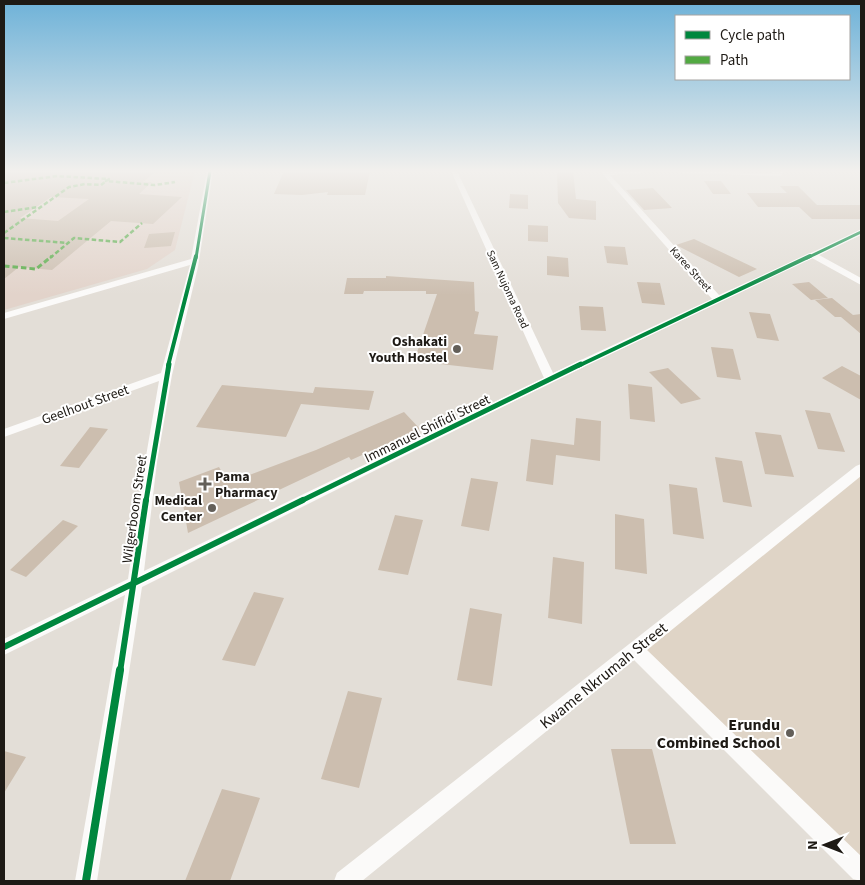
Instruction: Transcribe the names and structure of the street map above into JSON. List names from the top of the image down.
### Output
{
  "streets": {
    "street": [
      "Karee Street",
      "Sam Nujoma Road",
      "Geelhout Street",
      "Immanuel Shifidi Street",
      "Wilgerboom Street",
      "Kwame Nkrumah Street"
    ]
  },
  "crossings": [
    ["Karee Street", "Immanuel Shifidi Street"],
    ["Sam Nujoma Road", "Immanuel Shifidi Street"],
    ["Geelhout Street", "Wilgerboom Street"],
    ["Immanuel Shifidi Street", "Wilgerboom Street"]
  ],
  "places": {
    "other": ["Oshakati Youth Hostel", "Medical Center", "Erundu Combined School"],
    "health": ["Pama Pharmacy"]
  },
  "legend": ["Cycle path", "Path"],
  "north": "left"
}
